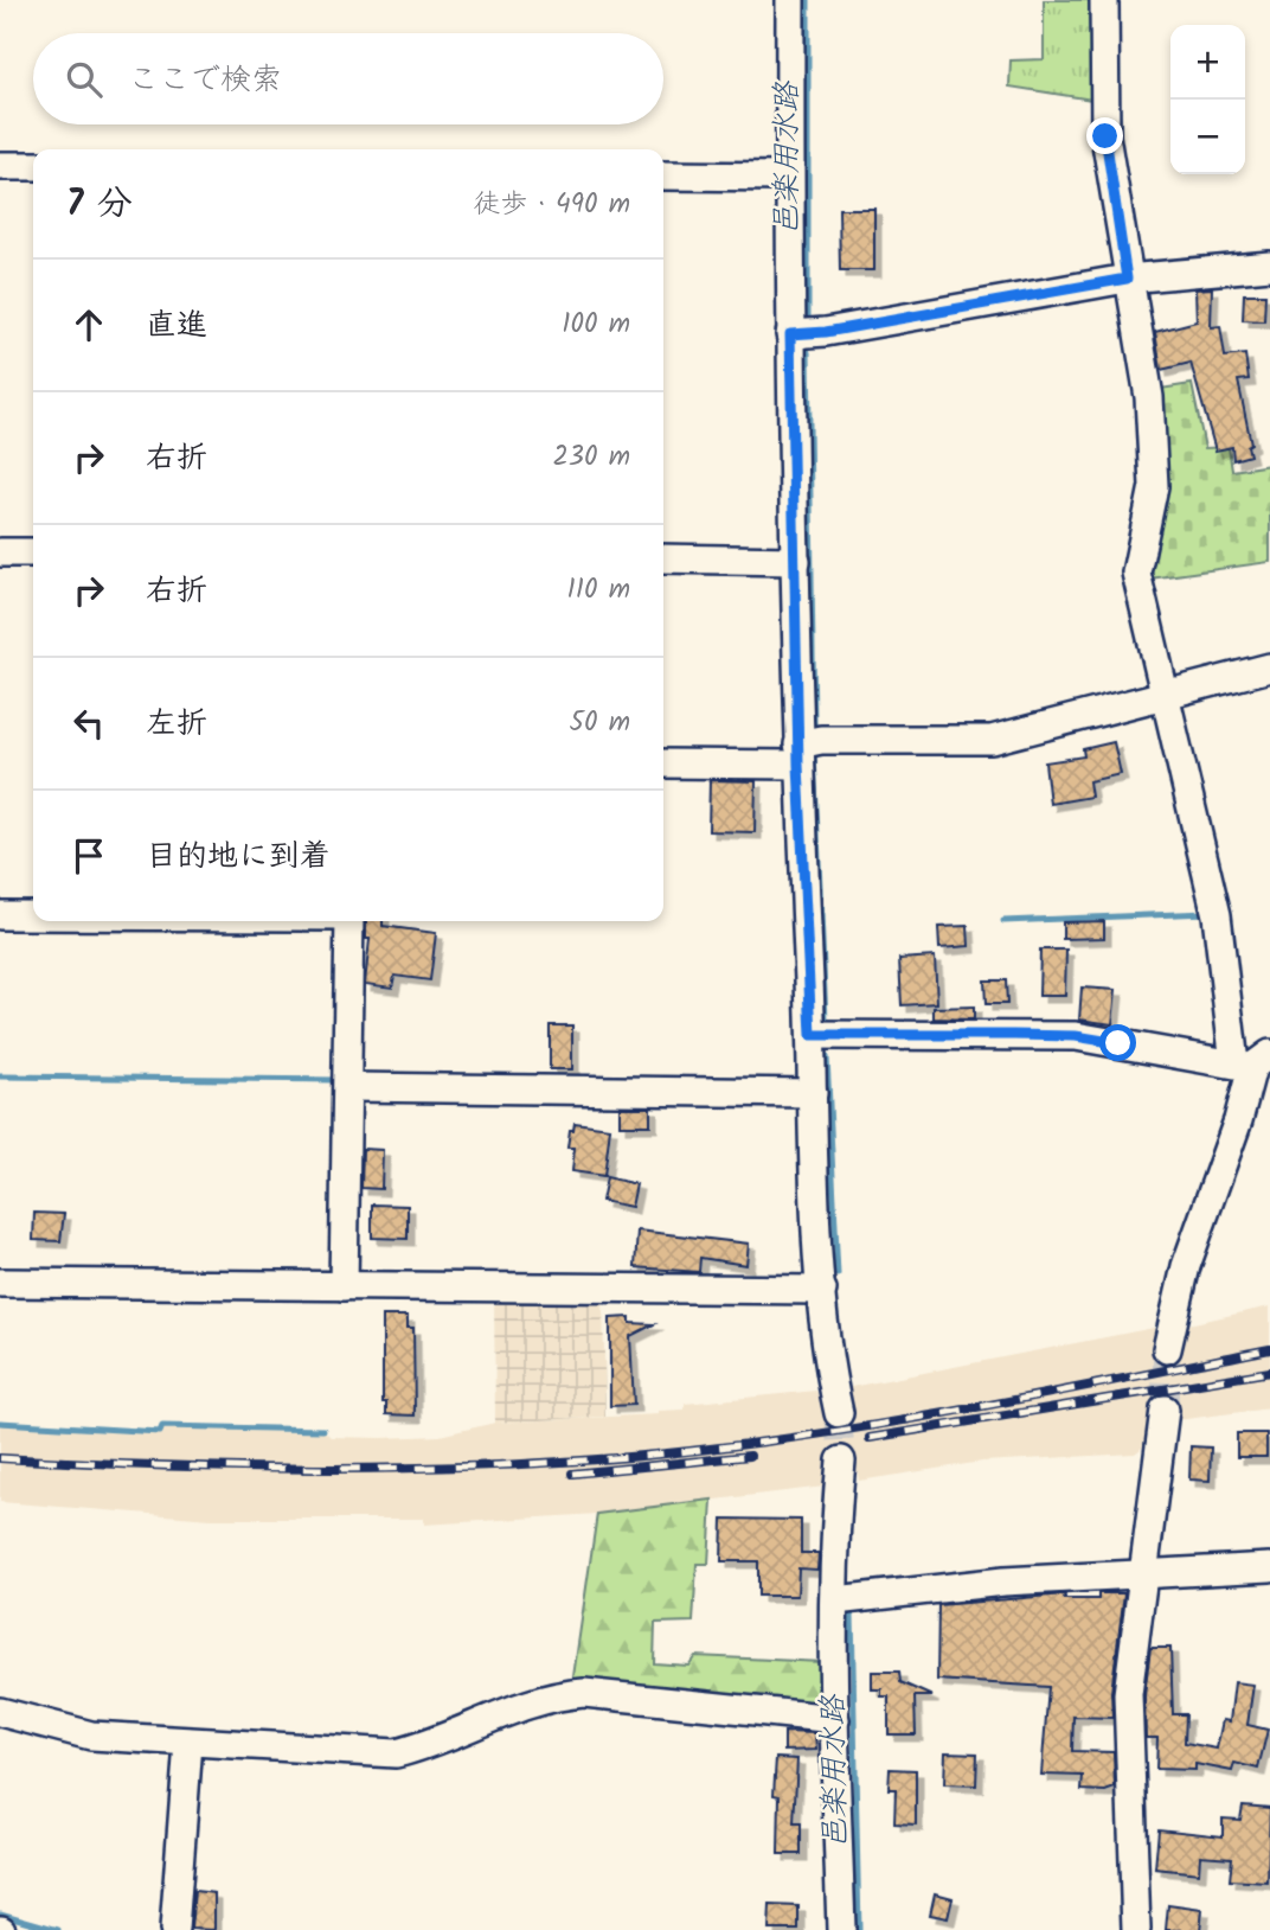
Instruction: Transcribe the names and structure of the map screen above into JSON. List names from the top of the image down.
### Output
{
  "water": ["邑楽用水路"],
  "page": {
    "map_buttons": ["+", "−"],
    "search": "ここで検索",
    "heading": ["7 分", "徒歩 · 490 m"],
    "list": [
      ["直進", "100 m"],
      ["右折", "230 m"],
      ["右折", "110 m"],
      ["左折", "50 m"],
      "目的地に到着"
    ]
  }
}
